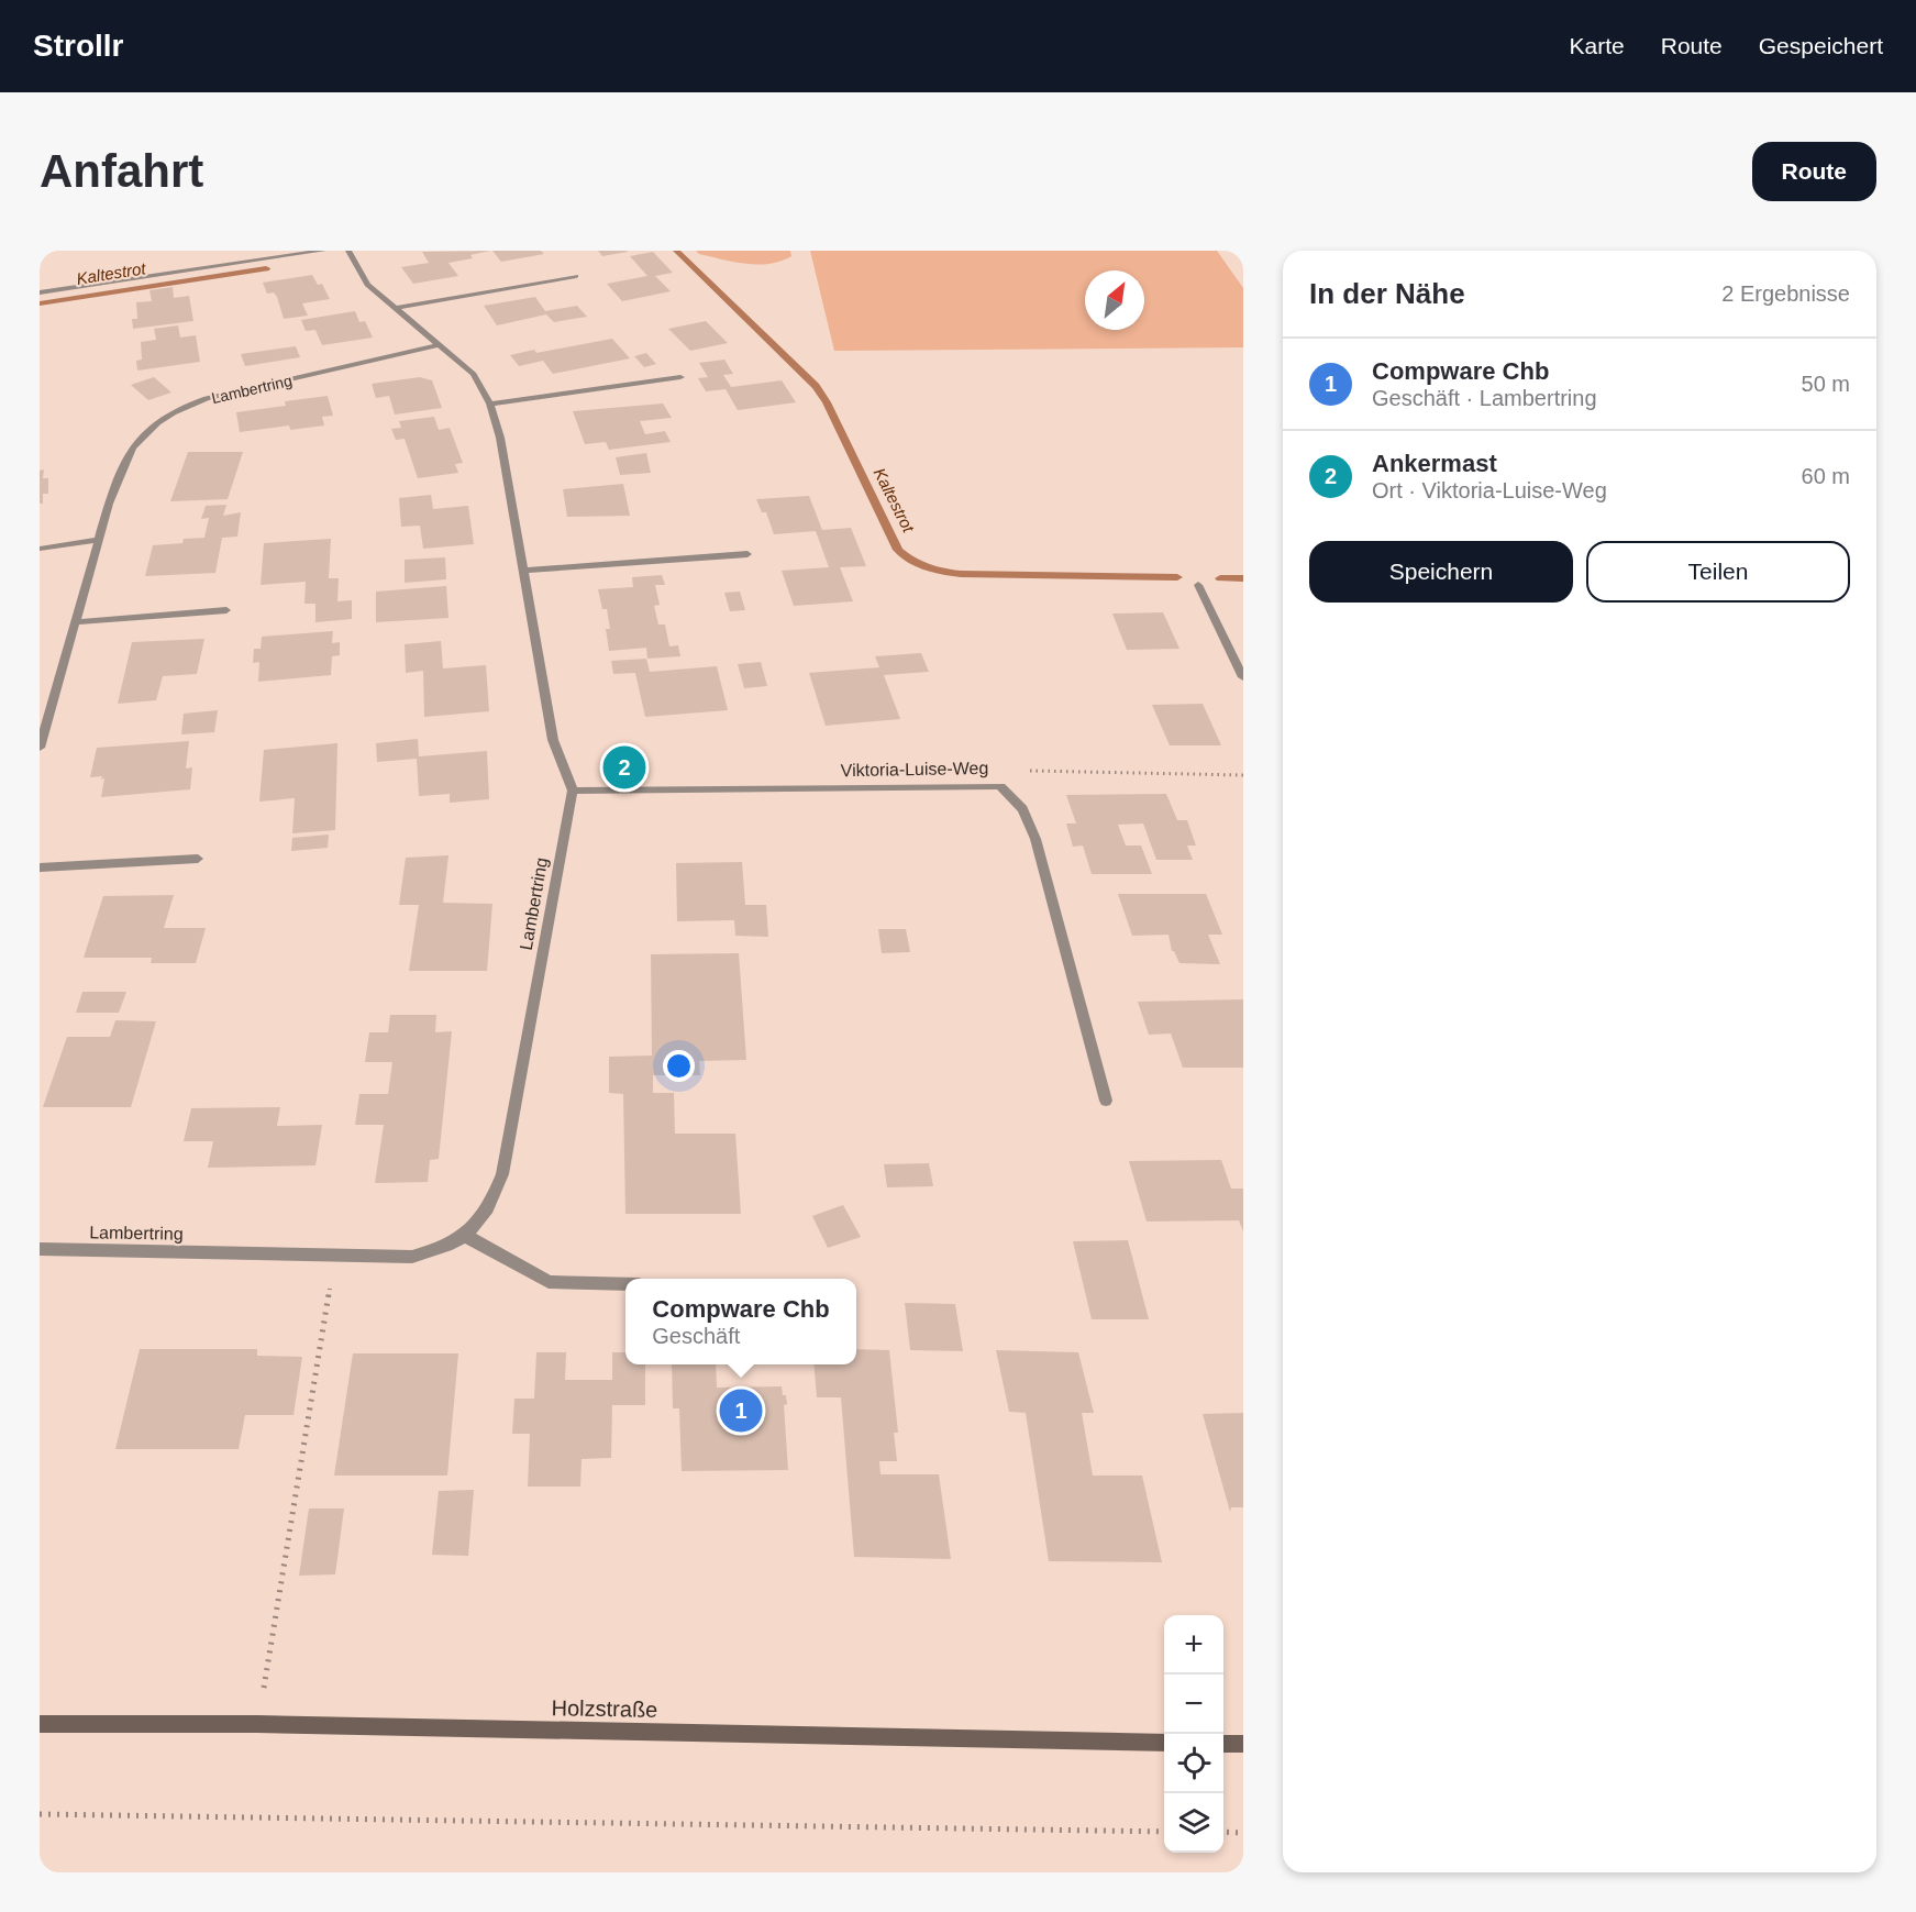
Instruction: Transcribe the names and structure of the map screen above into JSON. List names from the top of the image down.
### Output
{
  "streets": {
    "main road": ["Holzstraße"],
    "street": ["Lambertring", "Viktoria-Luise-Weg"]
  },
  "crossings": [
    ["Lambertring", "Viktoria-Luise-Weg"]
  ],
  "water": ["Kaltestrot"],
  "north": "top right",
  "page": {
    "header": "Strollr",
    "nav": ["Karte", "Route", "Gespeichert"],
    "buttons": [
      "Route",
      ["Speichern", "Teilen"]
    ],
    "title": "Anfahrt",
    "heading": ["In der Nähe", "2 Ergebnisse"],
    "list": [
      {
        "mark": "1",
        "name": "Compware Chb",
        "note": "Geschäft · Lambertring",
        "value": "50 m"
      },
      {
        "mark": "2",
        "name": "Ankermast",
        "note": "Ort · Viktoria-Luise-Weg",
        "value": "60 m"
      }
    ],
    "pins": ["2", "1"],
    "popup": ["Compware Chb", "Geschäft"],
    "map_buttons": ["+", "−"]
  }
}
